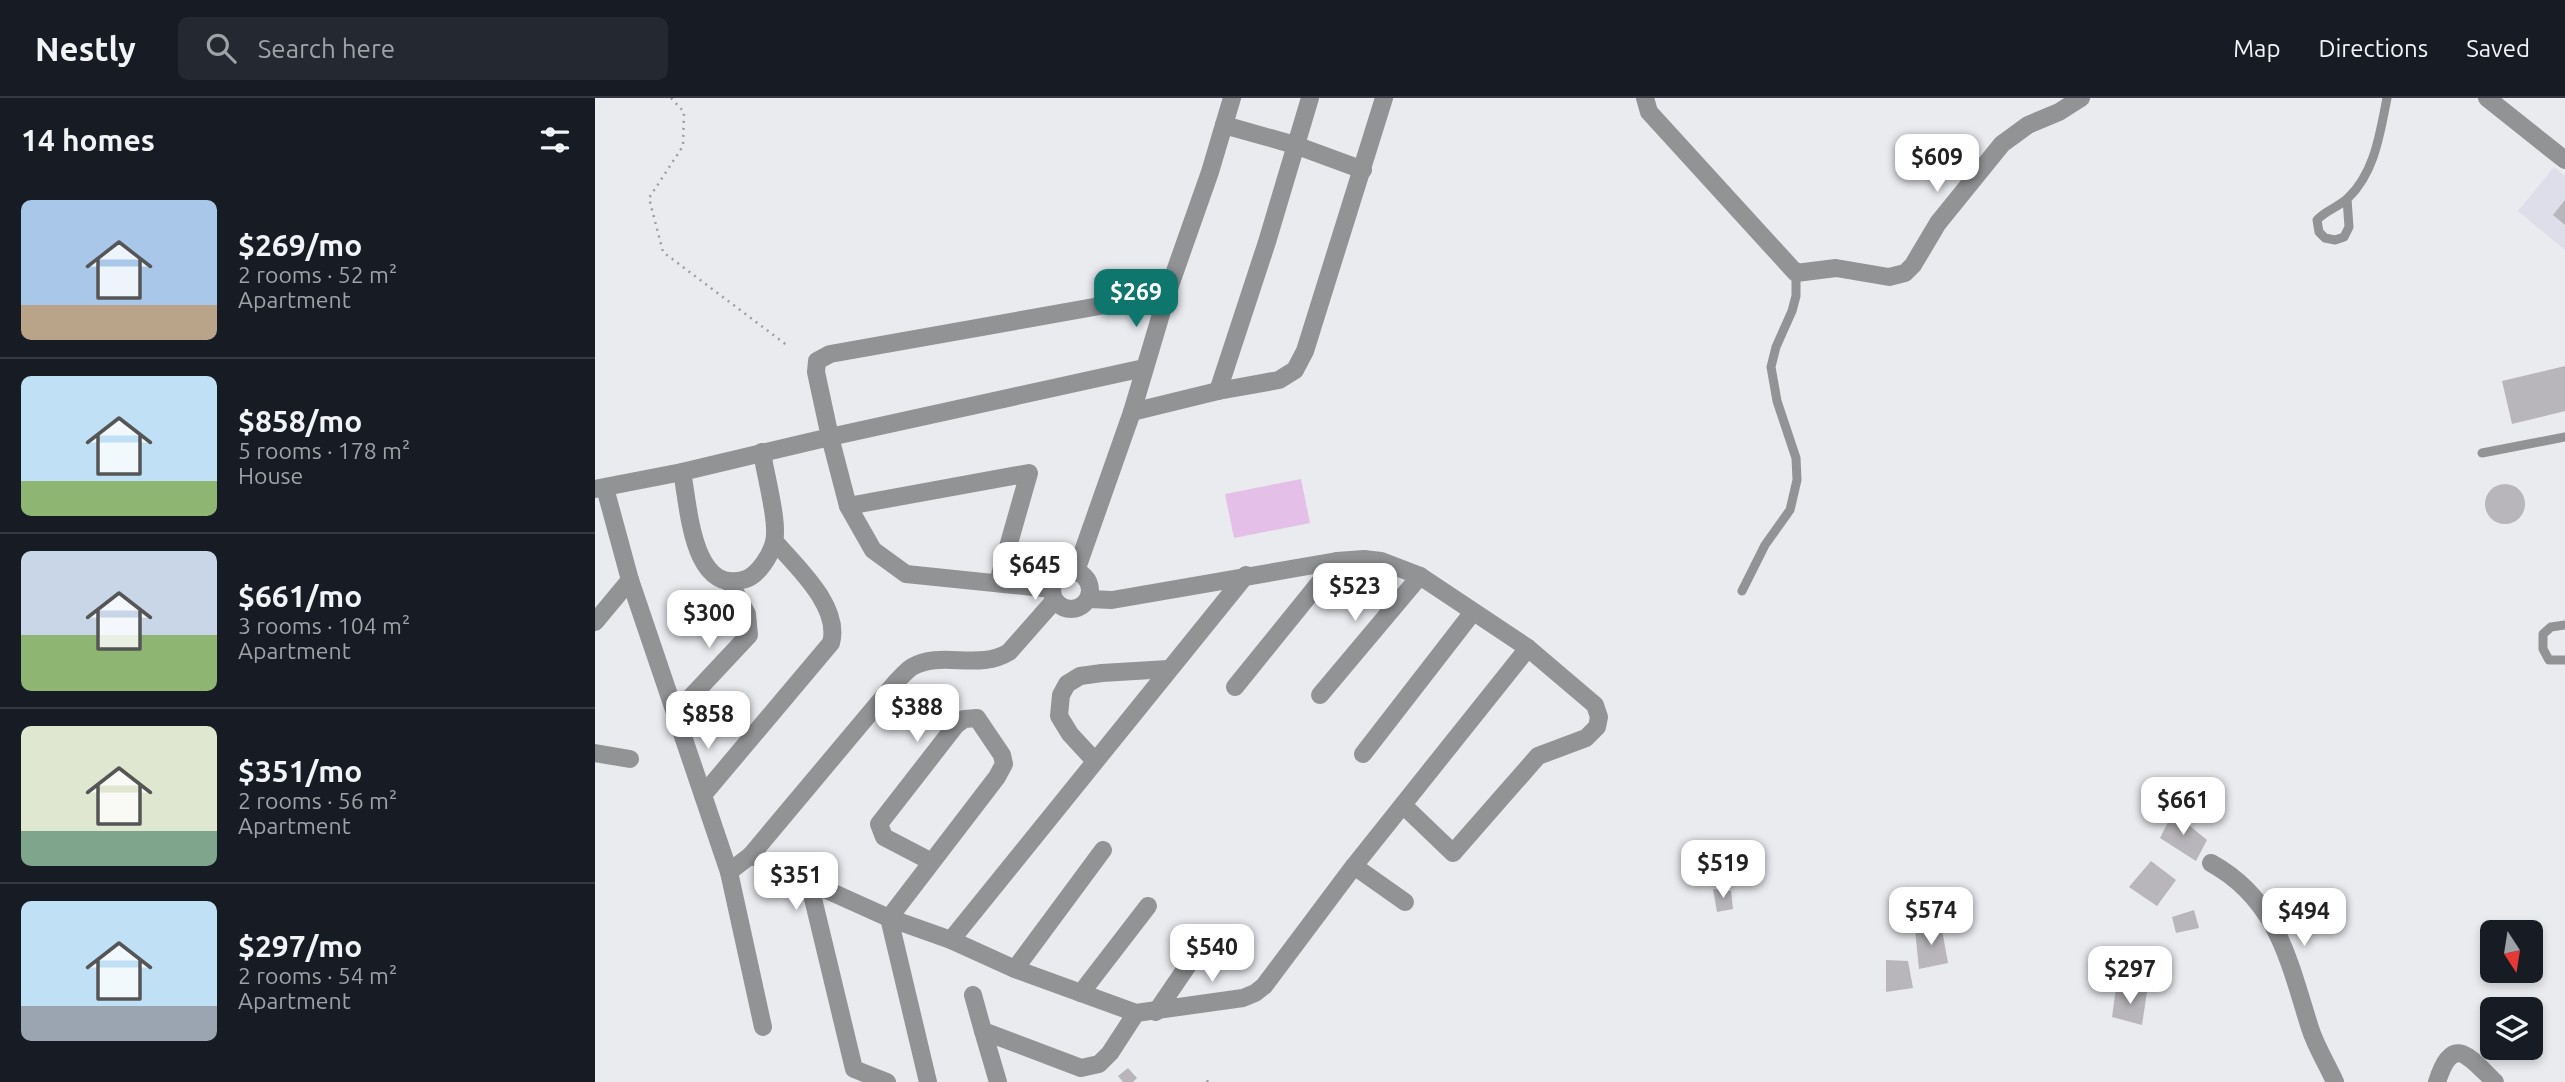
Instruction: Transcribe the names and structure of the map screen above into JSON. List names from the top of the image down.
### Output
{
  "north": "bottom",
  "page": {
    "header": "Nestly",
    "search": "Search here",
    "nav": ["Map", "Directions", "Saved"],
    "heading": "14 homes",
    "price": [
      "$609",
      "$269",
      "$645",
      "$523",
      "$300",
      "$388",
      "$858",
      "$661",
      "$519",
      "$351",
      "$574",
      "$494",
      "$540",
      "$297"
    ],
    "list": [
      {
        "name": "$269/mo",
        "note": "2 rooms · 52 m² · Apartment"
      },
      {
        "name": "$858/mo",
        "note": "5 rooms · 178 m² · House"
      },
      {
        "name": "$661/mo",
        "note": "3 rooms · 104 m² · Apartment"
      },
      {
        "name": "$351/mo",
        "note": "2 rooms · 56 m² · Apartment"
      },
      {
        "name": "$297/mo",
        "note": "2 rooms · 54 m² · Apartment"
      }
    ]
  }
}
